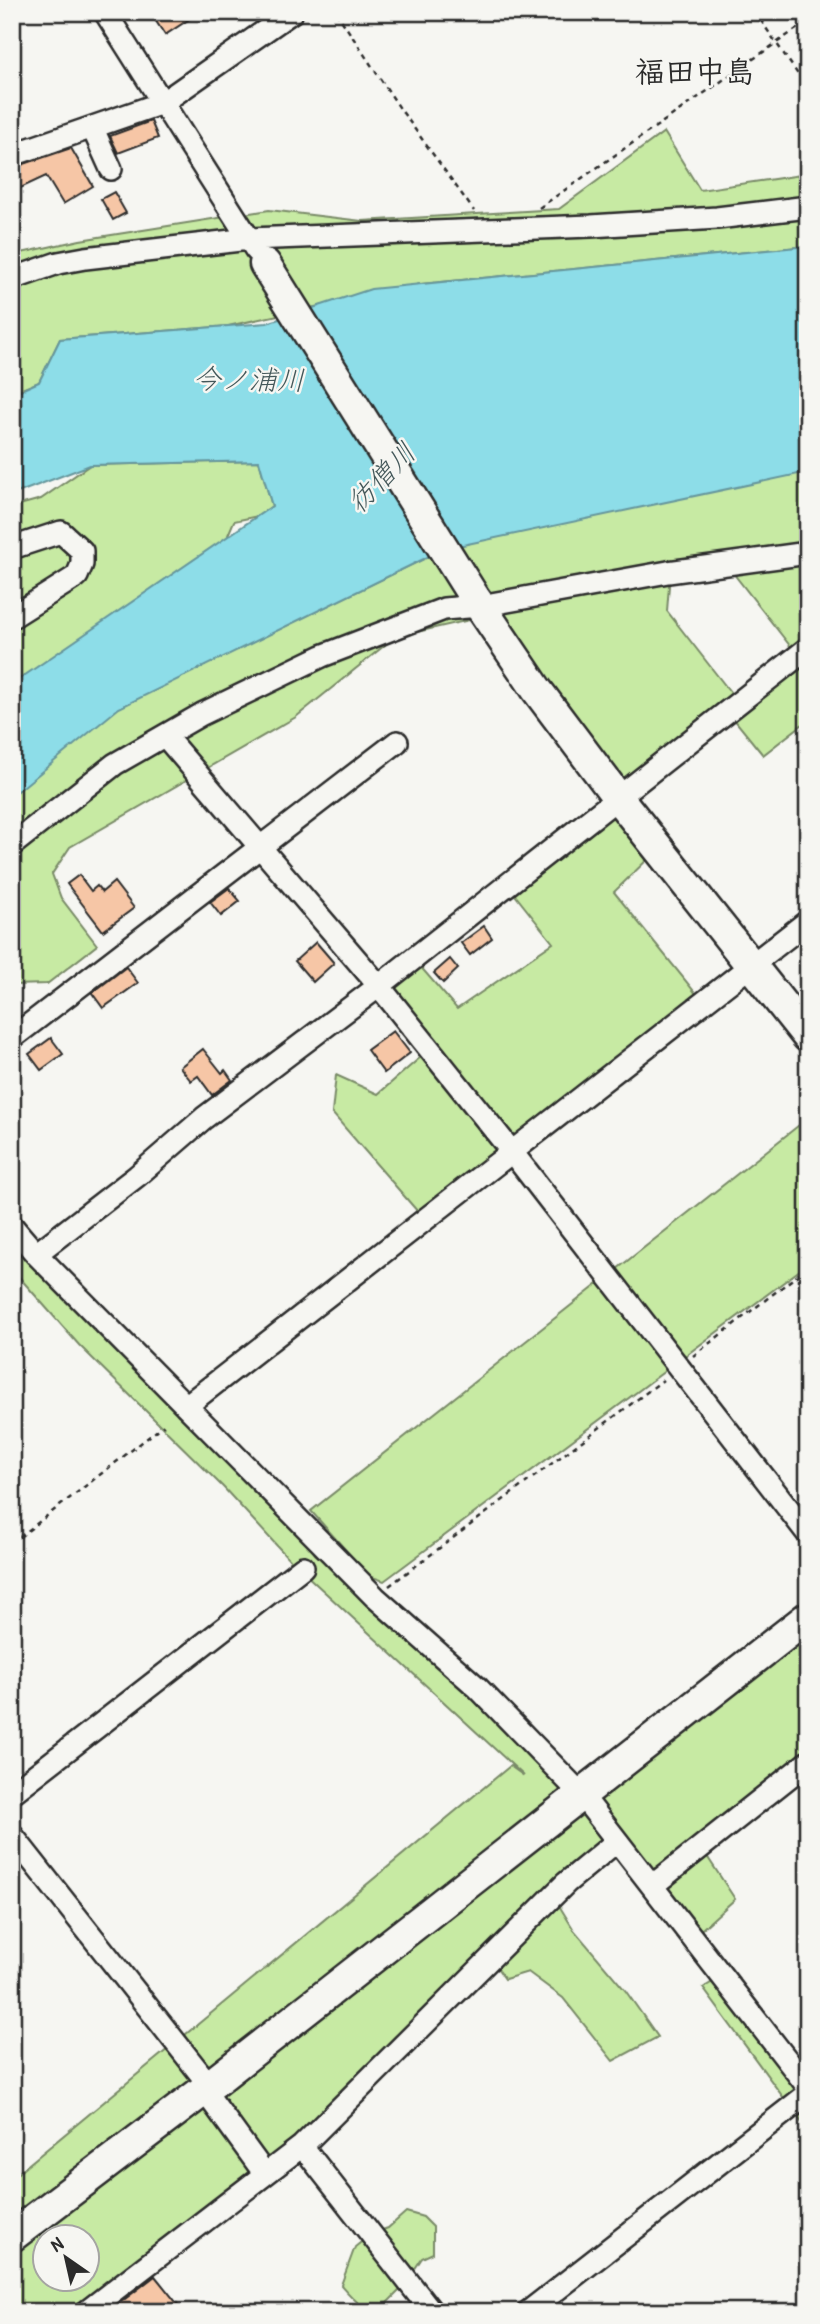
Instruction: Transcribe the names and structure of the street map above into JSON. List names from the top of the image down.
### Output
{
  "districts": ["福田中島"],
  "water": ["今ノ浦川", "彷僧川"],
  "north": "top left"
}
